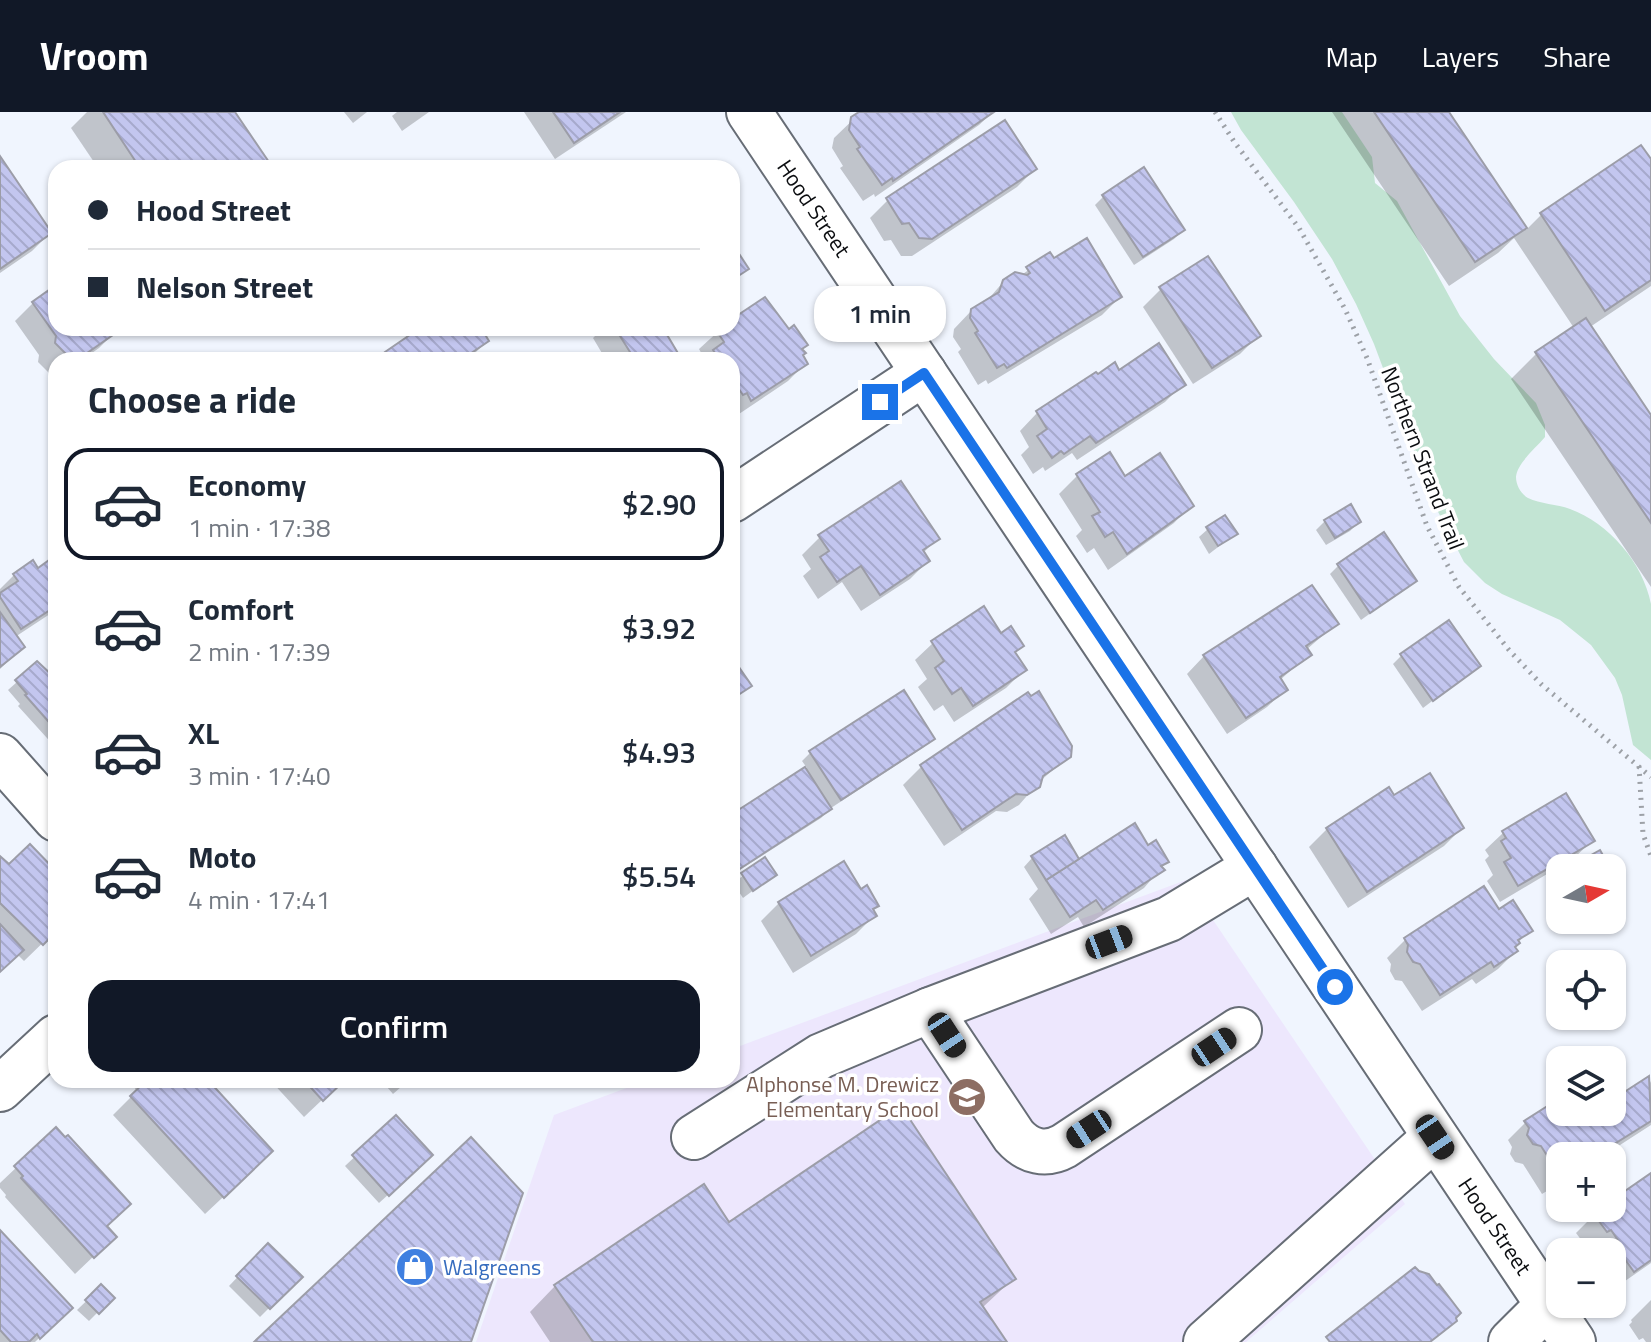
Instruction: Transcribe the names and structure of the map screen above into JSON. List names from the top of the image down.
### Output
{
  "streets": {
    "street": ["Hood Street"],
    "path": ["Northern Strand Trail"]
  },
  "places": {
    "school or university": ["Alphonse M. Drewicz Elementary School"],
    "shop": ["Walgreens"]
  },
  "north": "right",
  "page": {
    "header": "Vroom",
    "nav": ["Map", "Layers", "Share"],
    "banner": ["Hood Street", "Nelson Street"],
    "bubble": "1 min",
    "heading": "Choose a ride",
    "list": [
      {
        "name": "Economy",
        "note": "1 min · 17:38",
        "value": "$2.90"
      },
      {
        "name": "Comfort",
        "note": "2 min · 17:39",
        "value": "$3.92"
      },
      {
        "name": "XL",
        "note": "3 min · 17:40",
        "value": "$4.93"
      },
      {
        "name": "Moto",
        "note": "4 min · 17:41",
        "value": "$5.54"
      }
    ],
    "map_buttons": ["+", "−"],
    "buttons": "Confirm"
  }
}
